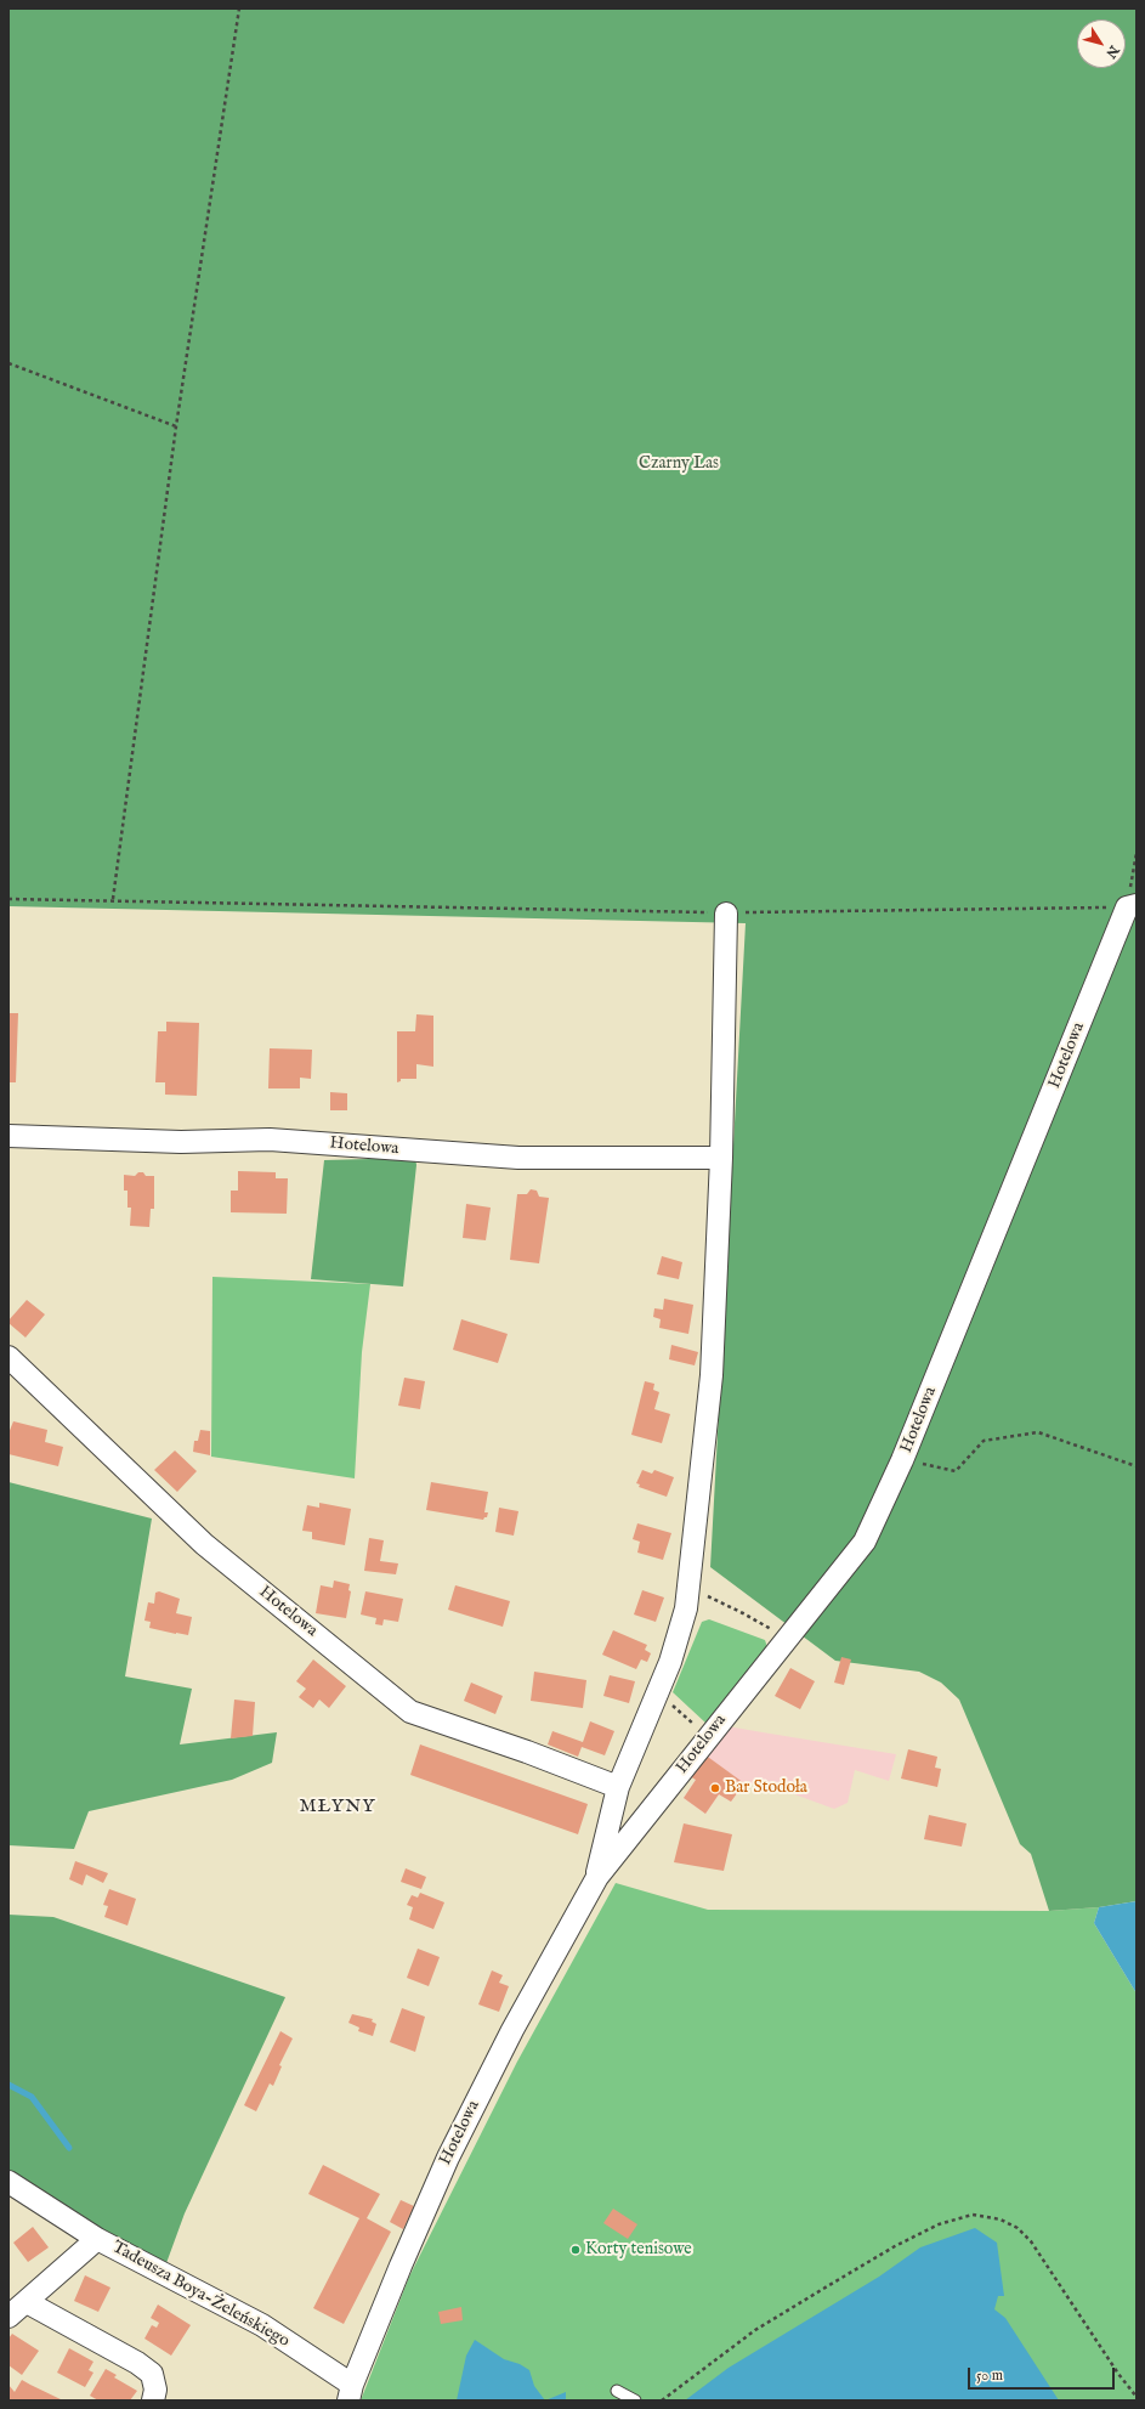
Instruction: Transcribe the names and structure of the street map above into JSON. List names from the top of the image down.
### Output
{
  "streets": {
    "street": ["Hotelowa", "Tadeusza Boya-Żeleńskiego"]
  },
  "crossings": [
    ["Hotelowa", "Tadeusza Boya-Żeleńskiego"]
  ],
  "districts": ["MŁYNY"],
  "parks": ["Czarny Las"],
  "places": ["Bar Stodoła", "Korty tenisowe"],
  "scale_bar": "50 m",
  "north": "bottom right"
}
